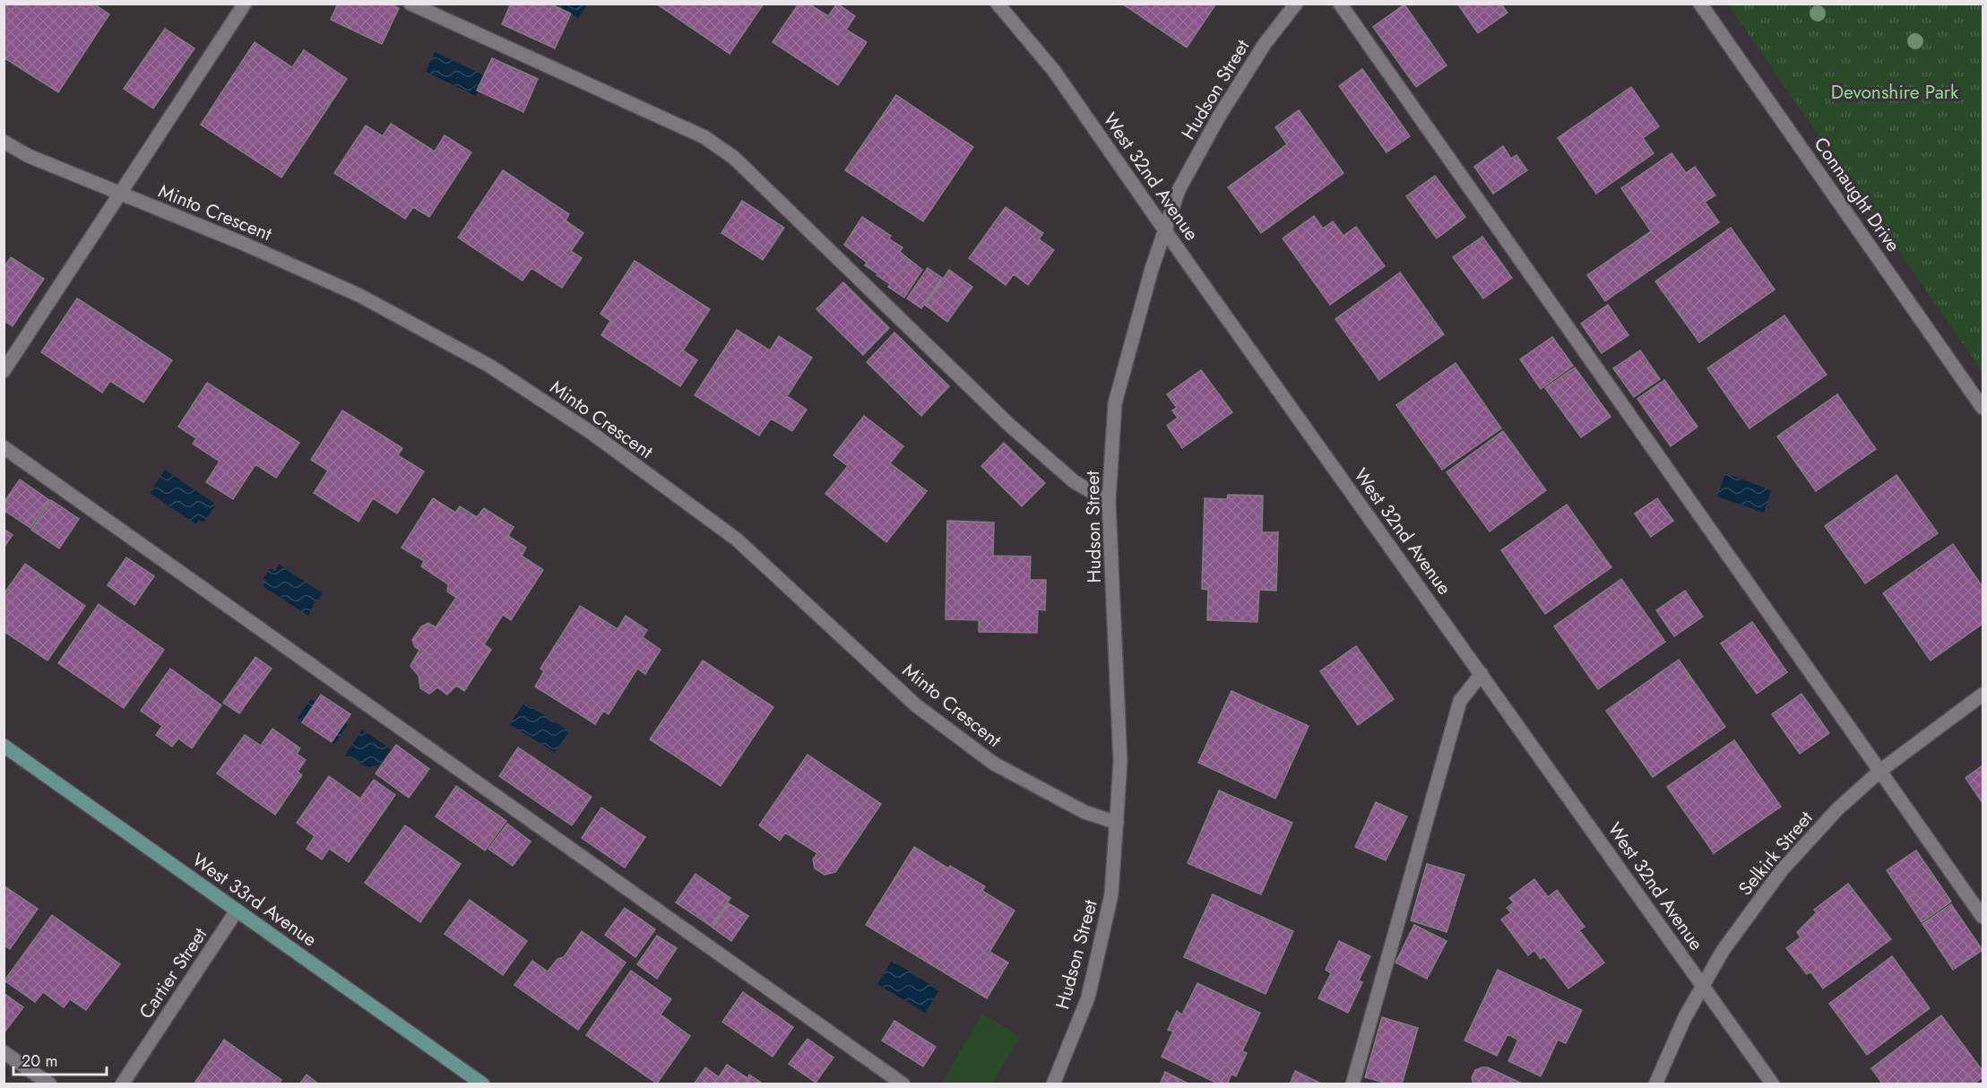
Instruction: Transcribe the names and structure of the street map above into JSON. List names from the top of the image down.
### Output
{
  "streets": {
    "street": [
      "Hudson Street",
      "West 32nd Avenue",
      "Connaught Drive",
      "Minto Crescent",
      "Selkirk Street",
      "West 33rd Avenue",
      "Cartier Street"
    ]
  },
  "crossings": [
    ["Hudson Street", "West 32nd Avenue"],
    ["Hudson Street", "Minto Crescent"],
    ["West 32nd Avenue", "Selkirk Street"],
    ["West 33rd Avenue", "Cartier Street"]
  ],
  "parks": ["Devonshire Park"],
  "scale_bar": "20 m"
}
